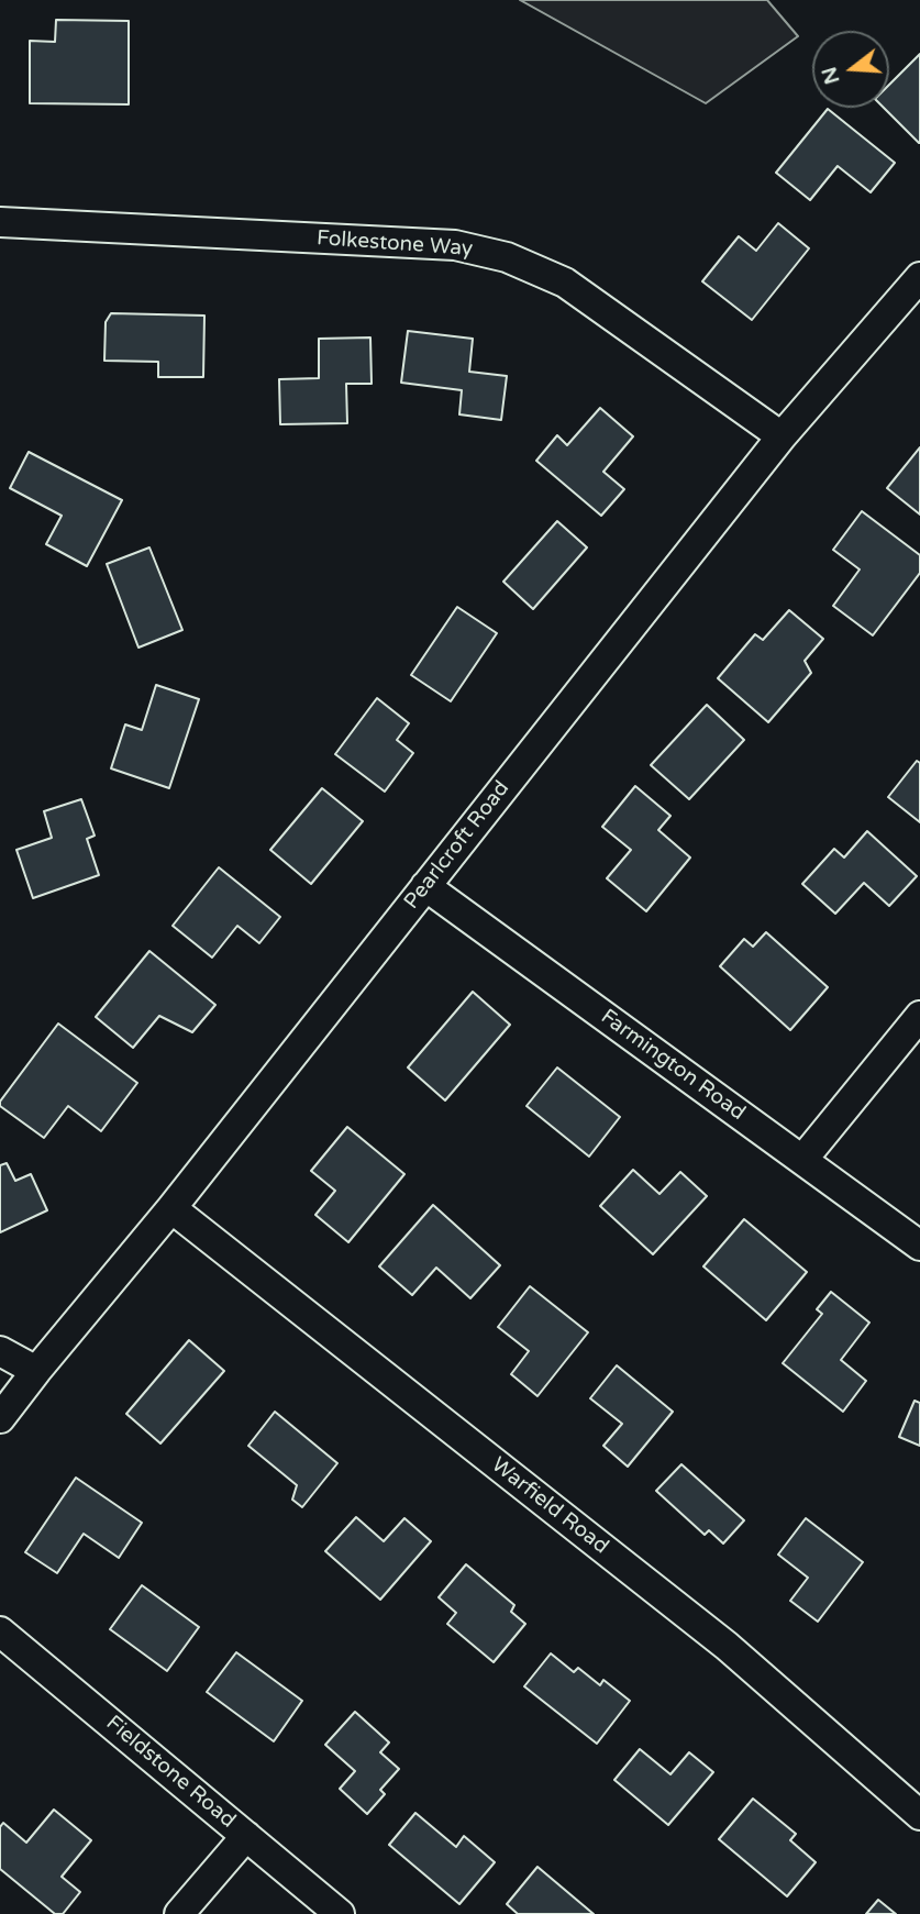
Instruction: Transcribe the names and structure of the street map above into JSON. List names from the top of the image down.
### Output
{
  "streets": {
    "street": [
      "Folkestone Way",
      "Pearlcroft Road",
      "Farmington Road",
      "Warfield Road",
      "Fieldstone Road"
    ]
  },
  "crossings": [
    ["Folkestone Way", "Pearlcroft Road"],
    ["Pearlcroft Road", "Farmington Road"],
    ["Pearlcroft Road", "Warfield Road"]
  ],
  "north": "left"
}
